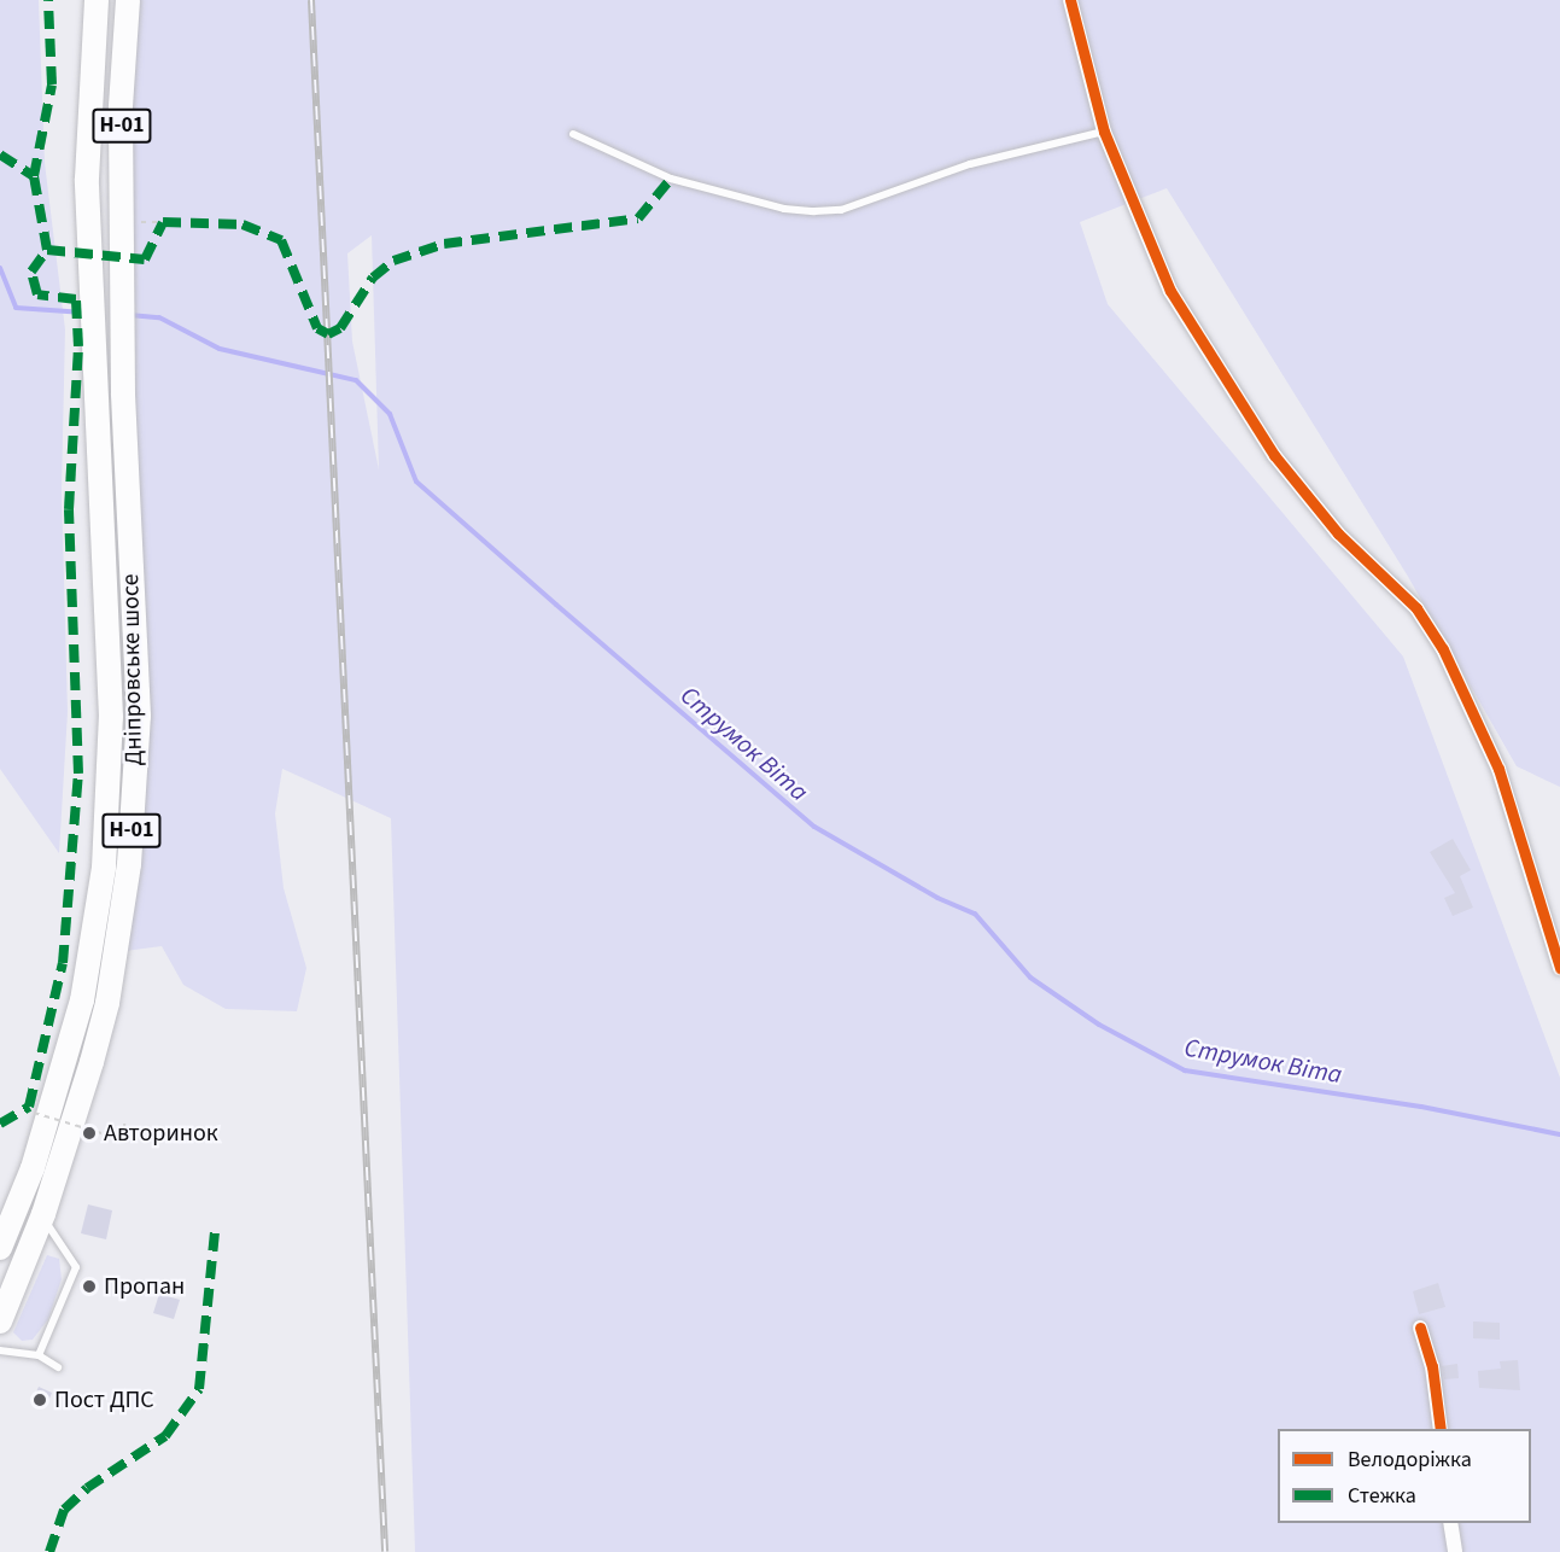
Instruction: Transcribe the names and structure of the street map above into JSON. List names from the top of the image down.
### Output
{
  "streets": {
    "main road": ["Н-01", "Дніпровське шосе"]
  },
  "water": ["Струмок Віта"],
  "places": ["Авторинок", "Пропан", "Пост ДПС"],
  "legend": ["Велодоріжка", "Стежка"]
}
